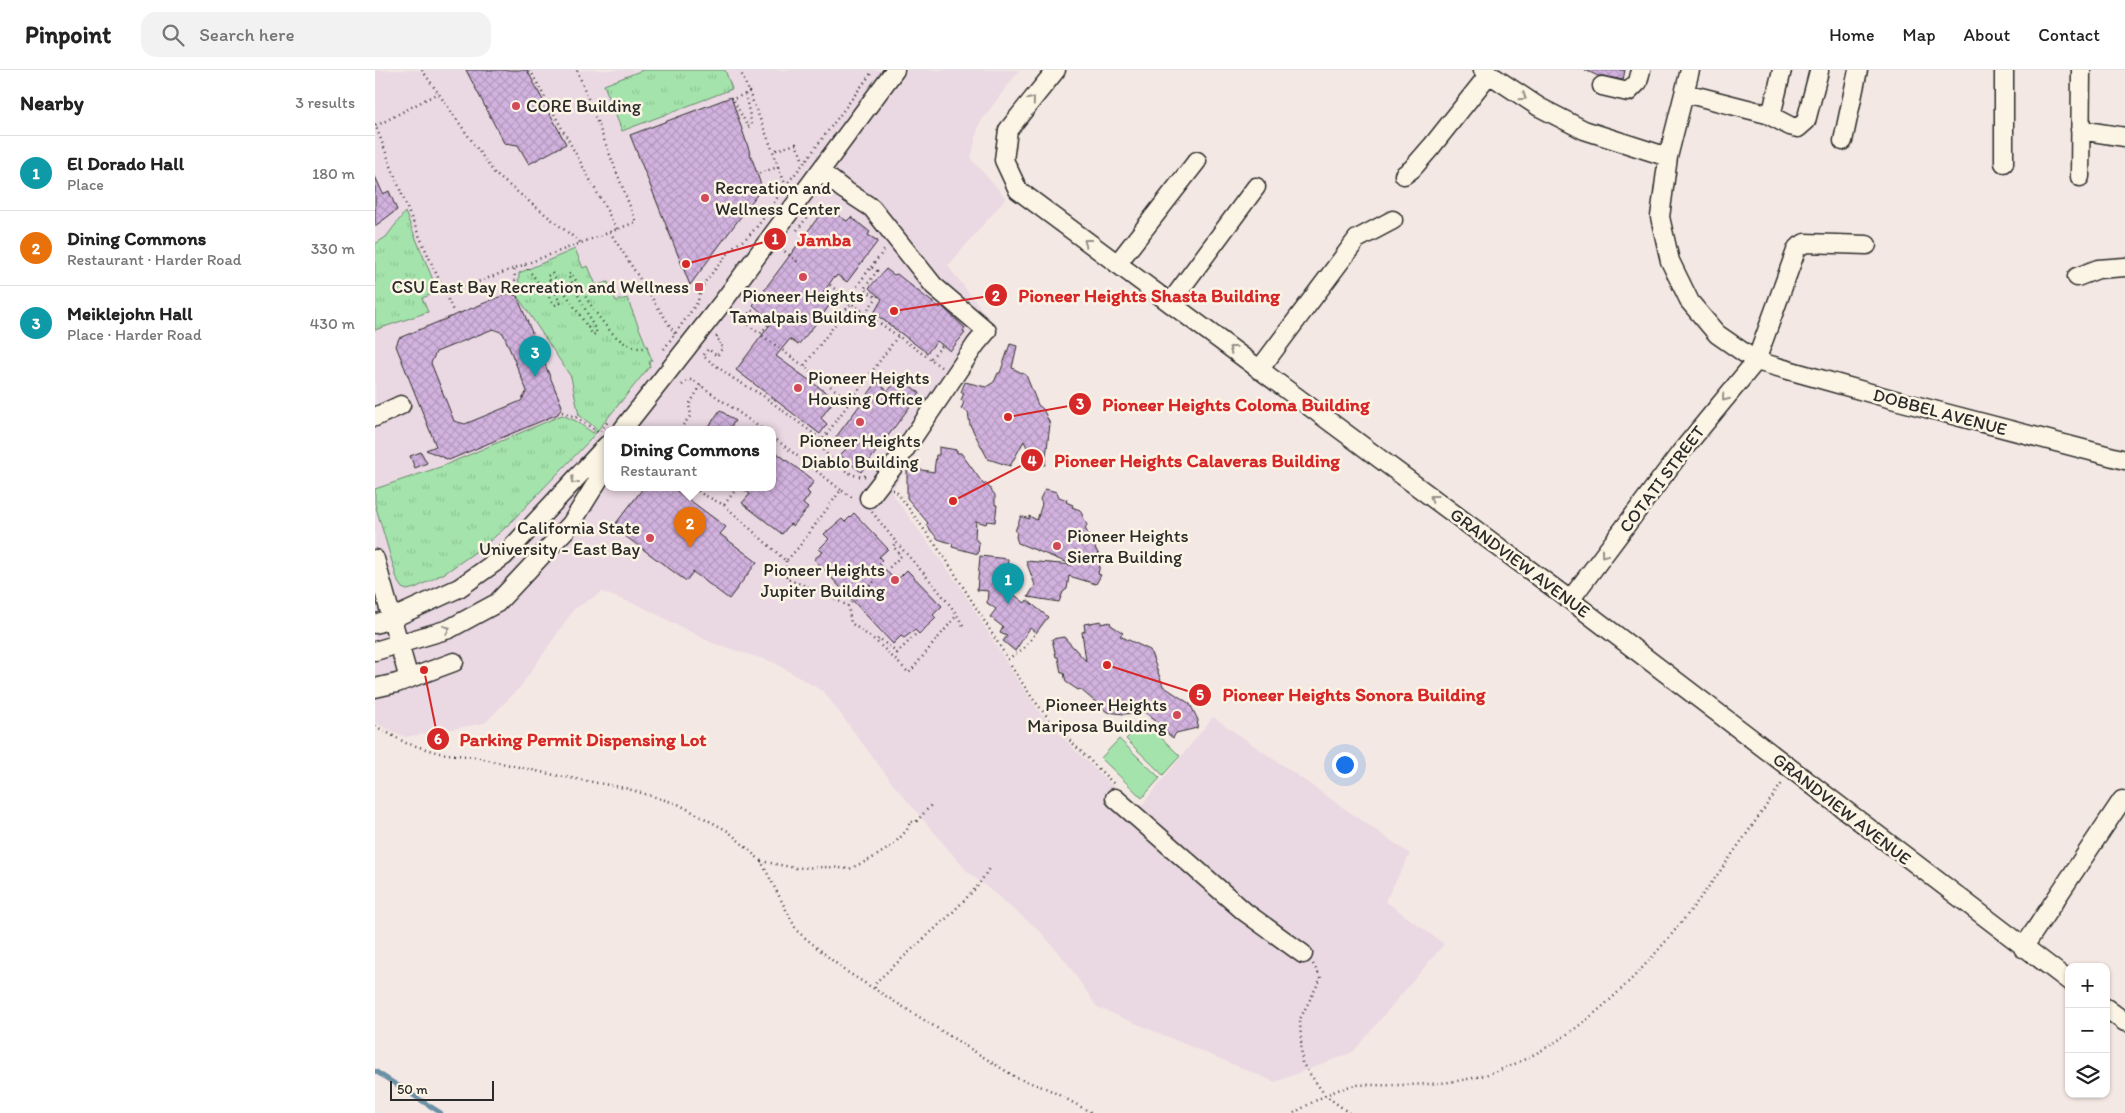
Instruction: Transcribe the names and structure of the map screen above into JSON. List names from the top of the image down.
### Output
{
  "streets": {
    "street": ["DOBBEL AVENUE", "COTATI STREET", "GRANDVIEW AVENUE"]
  },
  "crossings": [
    ["DOBBEL AVENUE", "COTATI STREET"],
    ["COTATI STREET", "GRANDVIEW AVENUE"]
  ],
  "one_way": ["COTATI STREET", "GRANDVIEW AVENUE"],
  "places": {
    "other": [
      "CORE Building",
      "Recreation and Wellness Center",
      "Jamba",
      "Pioneer Heights Tamalpais Building",
      "Pioneer Heights Shasta Building",
      "Pioneer Heights Housing Office",
      "Pioneer Heights Coloma Building",
      "Pioneer Heights Diablo Building",
      "Pioneer Heights Calaveras Building",
      "California State University - East Bay",
      "Pioneer Heights Sierra Building",
      "Pioneer Heights Jupiter Building",
      "Pioneer Heights Sonora Building",
      "Parking Permit Dispensing Lot",
      "Pioneer Heights Mariposa Building"
    ],
    "transit": ["CSU East Bay Recreation and Wellness"]
  },
  "scale_bar": "50 m",
  "page": {
    "header": "Pinpoint",
    "search": "Search here",
    "nav": [
      "Home",
      "Map",
      "About",
      "Contact"
    ],
    "heading": ["Nearby", "3 results"],
    "list": [
      {
        "mark": "1",
        "name": "El Dorado Hall",
        "note": "Place",
        "value": "180 m"
      },
      {
        "mark": "2",
        "name": "Dining Commons",
        "note": "Restaurant · Harder Road",
        "value": "330 m"
      },
      {
        "mark": "3",
        "name": "Meiklejohn Hall",
        "note": "Place · Harder Road",
        "value": "430 m"
      }
    ],
    "pins": ["3", "2", "1"],
    "popup": ["Dining Commons", "Restaurant"],
    "map_buttons": ["+", "−"],
    "scale": "50 m"
  }
}
